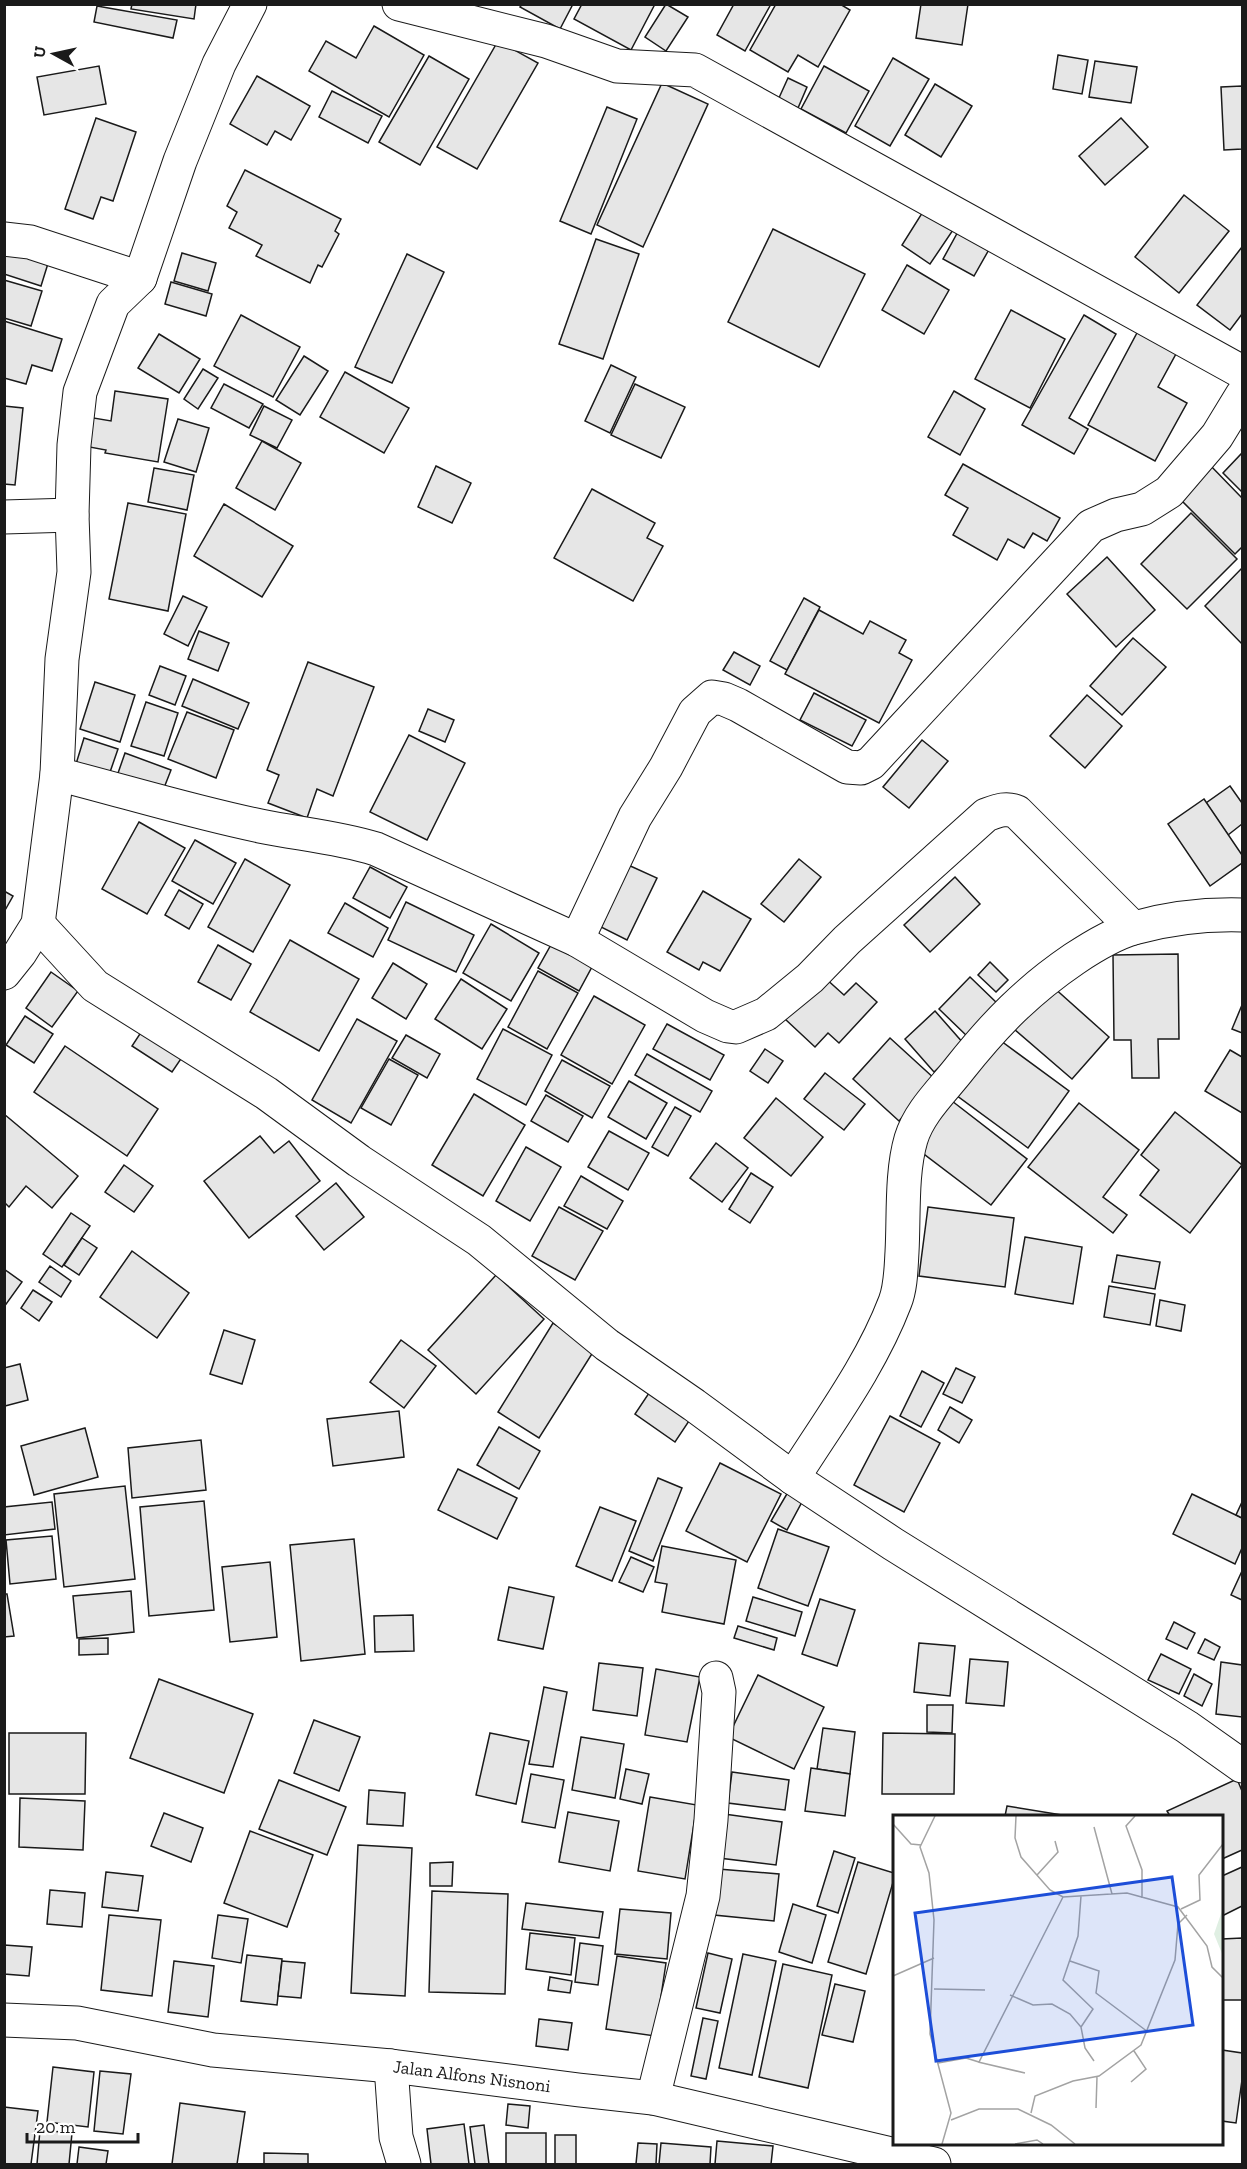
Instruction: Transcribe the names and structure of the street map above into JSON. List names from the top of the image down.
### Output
{
  "streets": {
    "street": ["Jalan Alfons Nisnoni"]
  },
  "scale_bar": "20 m",
  "north": "left"
}
